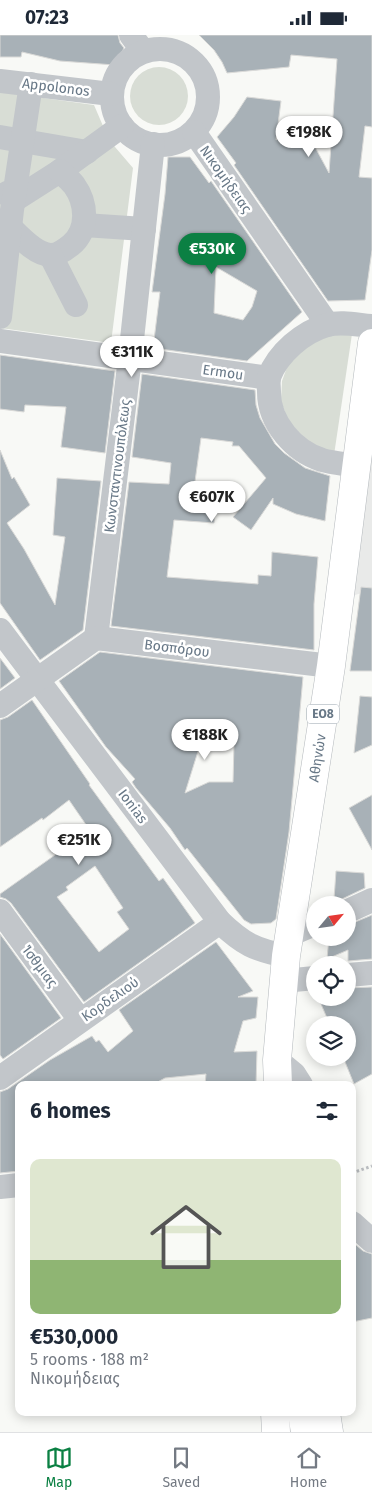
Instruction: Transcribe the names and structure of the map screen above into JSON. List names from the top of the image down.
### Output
{
  "streets": {
    "main road": ["ΕΟ8", "Αθηνών"],
    "street": [
      "Appolonos",
      "Νικομήδειας",
      "Ermou",
      "Κωνσταντινουπόλεως",
      "Βοσπόρου",
      "Ionias",
      "Ίσθμιας",
      "Κορδελιού"
    ]
  },
  "crossings": [
    ["Appolonos", "Νικομήδειας"],
    ["Appolonos", "Κωνσταντινουπόλεως"],
    ["Νικομήδειας", "Κωνσταντινουπόλεως"],
    ["Ermou", "Κωνσταντινουπόλεως"],
    ["Κωνσταντινουπόλεως", "Βοσπόρου"],
    ["Βοσπόρου", "Αθηνών"],
    ["Αθηνών", "Ionias"],
    ["Ionias", "Κορδελιού"],
    ["Ίσθμιας", "Κορδελιού"]
  ],
  "north": "top right",
  "page": {
    "status": "07:23",
    "price": [
      "€198K",
      "€530K",
      "€311K",
      "€607K",
      "€188K",
      "€251K"
    ],
    "heading": "6 homes",
    "list": [
      {
        "name": "€530,000",
        "note": "5 rooms · 188 m² · Νικομήδειας"
      }
    ],
    "tabs": ["Map", "Saved", "Home"]
  }
}
